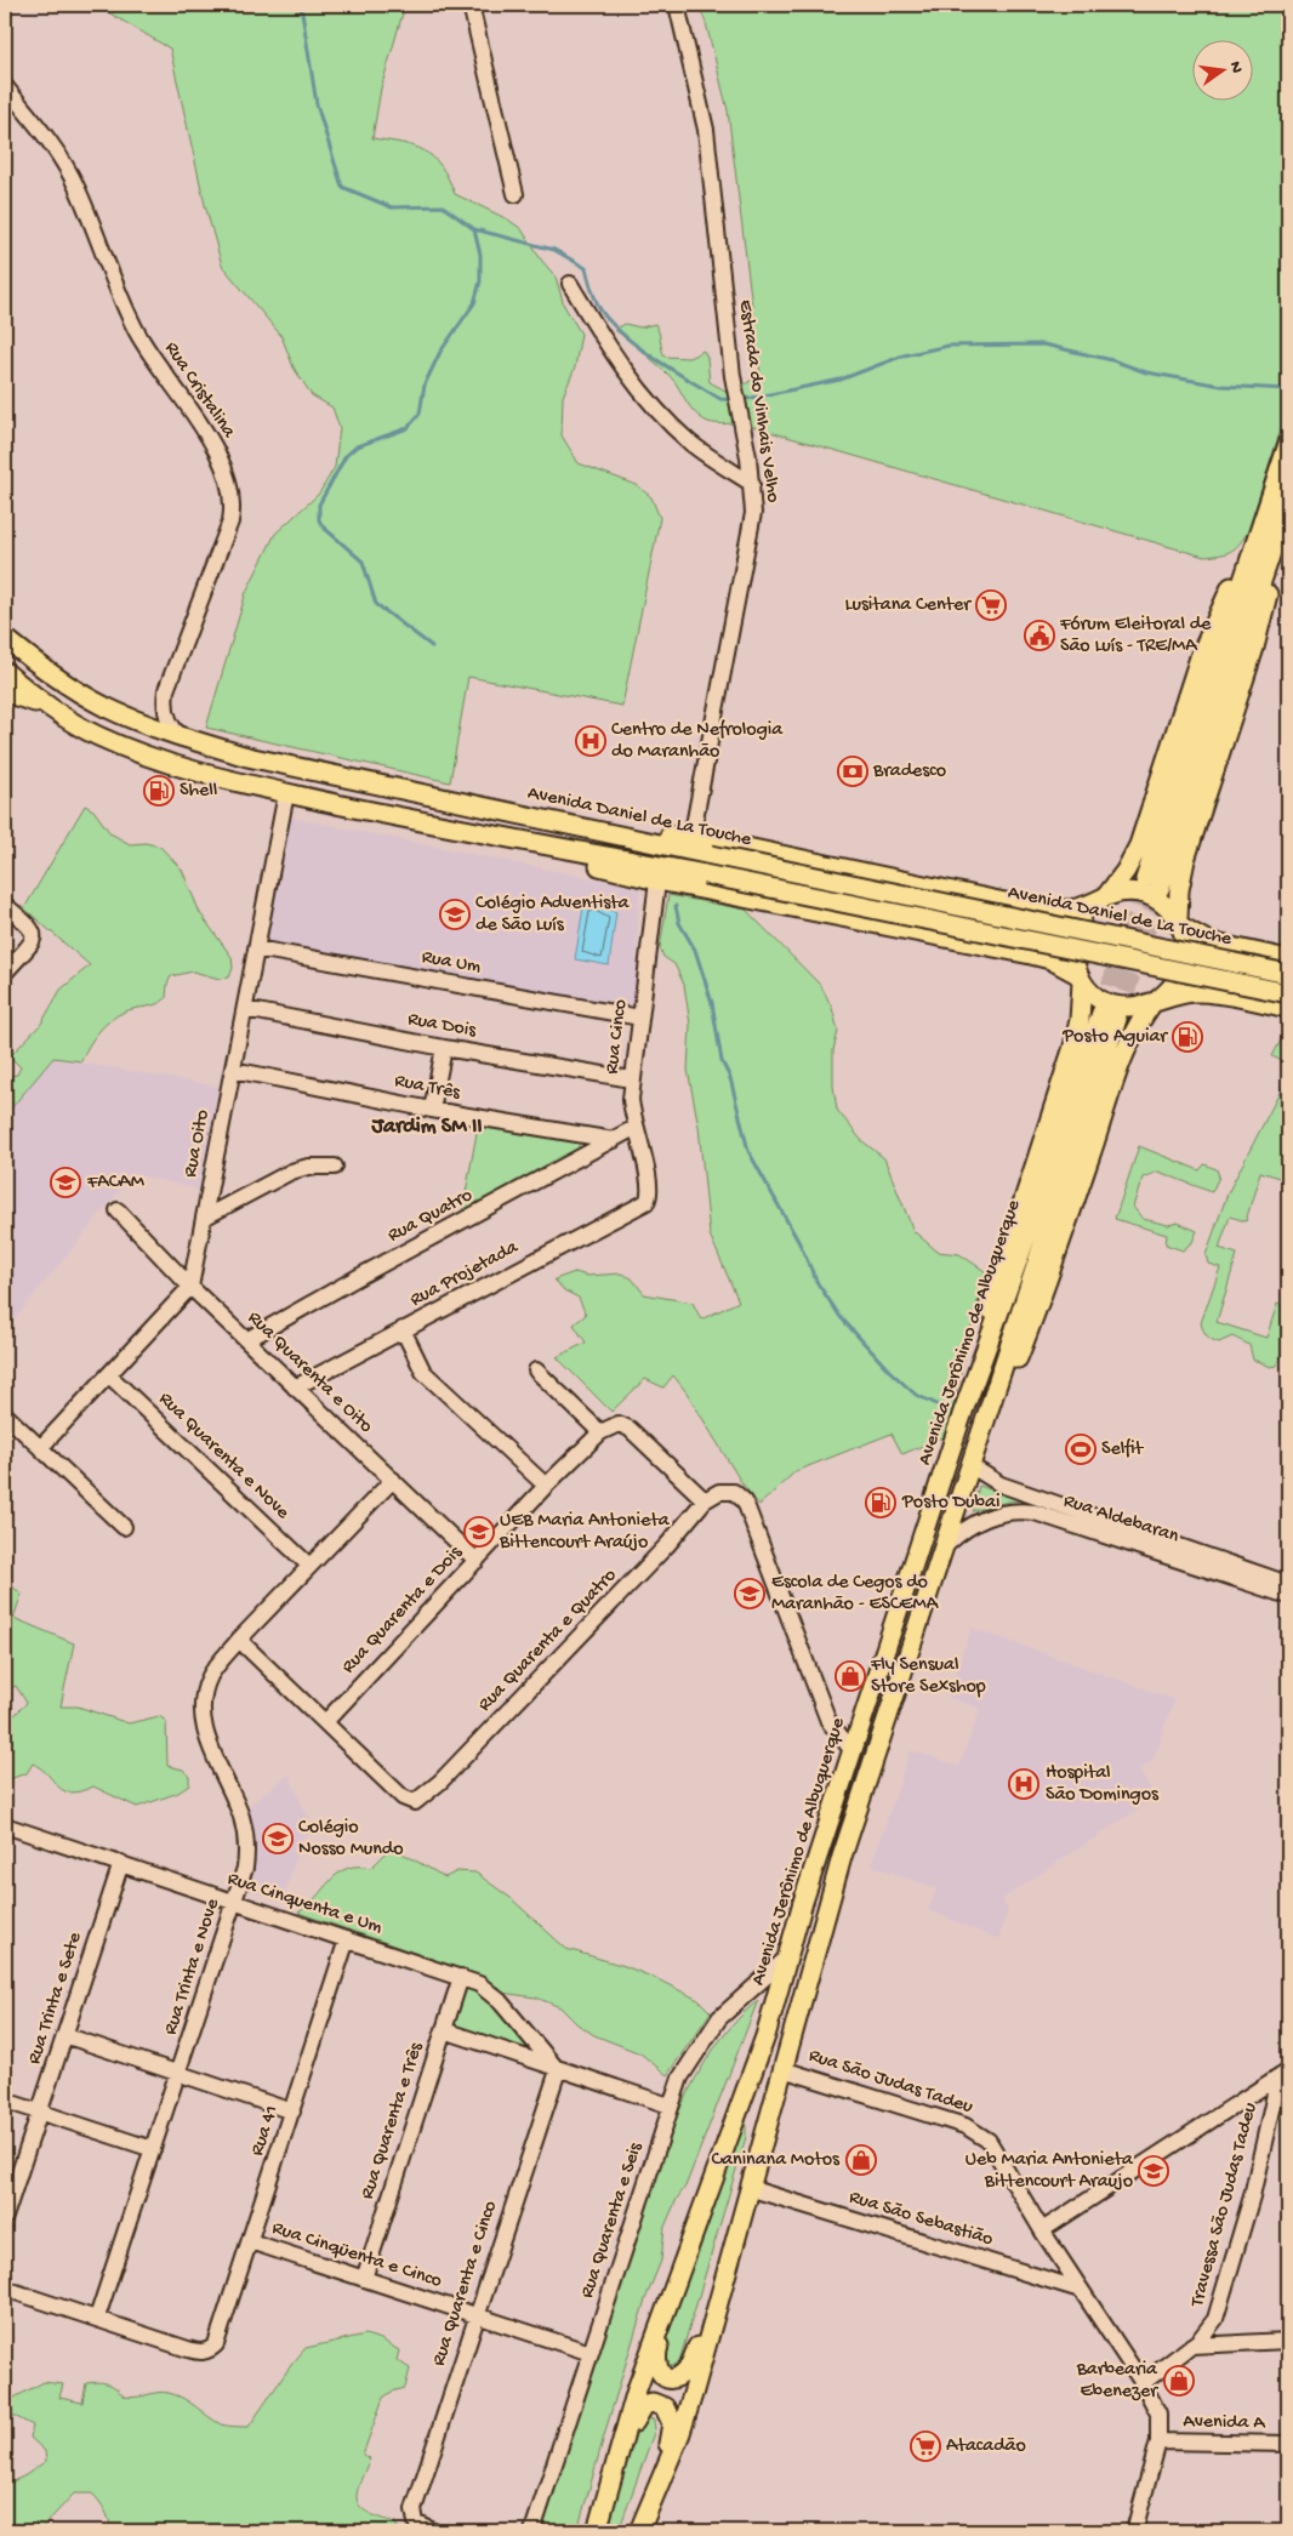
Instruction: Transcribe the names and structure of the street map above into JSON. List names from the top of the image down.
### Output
{
  "streets": {
    "main road": ["Avenida Daniel de La Touche", "Avenida Jerônimo de Albuquerque"],
    "street": [
      "Rua Cristalina",
      "Estrada do Vinhais Velho",
      "Rua Um",
      "Rua Dois",
      "Rua Cinco",
      "Rua Três",
      "Rua Oito",
      "Rua Quatro",
      "Rua Projetada",
      "Rua Quarenta e Oito",
      "Rua Quarenta e Nove",
      "Rua Aldebaran",
      "Rua Quarenta e Dois",
      "Rua Quarenta e Quatro",
      "Rua Cinquenta e Um",
      "Rua Trinta e Nove",
      "Rua Trinta e Sete",
      "Rua São Judas Tadeu",
      "Rua Quarenta e Três",
      "Rua 41",
      "Travessa São Judas Tadeu",
      "Rua São Sebastião",
      "Rua Quarenta e Seis",
      "Rua Cinqüenta e Cinco",
      "Rua Quarenta e Cinco",
      "Avenida A"
    ]
  },
  "crossings": [
    ["Rua Cristalina", "Avenida Daniel de La Touche"],
    ["Avenida Daniel de La Touche", "Rua Oito"],
    ["Rua Um", "Rua Cinco"],
    ["Rua Um", "Rua Oito"],
    ["Rua Dois", "Rua Cinco"],
    ["Rua Dois", "Rua Oito"],
    ["Rua Cinco", "Rua Quatro"],
    ["Rua Cinco", "Rua Projetada"],
    ["Rua Três", "Rua Oito"],
    ["Rua Três", "Rua Quatro"],
    ["Rua Oito", "Rua Quarenta e Oito"],
    ["Rua Quatro", "Rua Quarenta e Oito"],
    ["Rua Projetada", "Rua Quarenta e Oito"],
    ["Avenida Jerônimo de Albuquerque", "Rua Aldebaran"],
    ["Avenida Jerônimo de Albuquerque", "Rua São Judas Tadeu"],
    ["Avenida Jerônimo de Albuquerque", "Rua São Sebastião"],
    ["Avenida Jerônimo de Albuquerque", "Rua Quarenta e Seis"],
    ["Rua Quarenta e Oito", "Rua Quarenta e Dois"],
    ["Rua Quarenta e Oito", "Rua Trinta e Nove"],
    ["Rua Quarenta e Nove", "Rua Trinta e Nove"],
    ["Rua Quarenta e Dois", "Rua Quarenta e Quatro"],
    ["Rua Cinquenta e Um", "Rua Trinta e Nove"],
    ["Rua Cinquenta e Um", "Rua Trinta e Sete"],
    ["Rua Cinquenta e Um", "Rua Quarenta e Três"],
    ["Rua Cinquenta e Um", "Rua 41"],
    ["Rua Cinquenta e Um", "Rua Quarenta e Cinco"],
    ["Rua Trinta e Nove", "Rua 41"],
    ["Rua São Judas Tadeu", "Travessa São Judas Tadeu"],
    ["Rua São Judas Tadeu", "Rua São Sebastião"],
    ["Rua São Judas Tadeu", "Avenida A"],
    ["Rua Quarenta e Três", "Rua Cinqüenta e Cinco"],
    ["Rua 41", "Rua Cinqüenta e Cinco"],
    ["Rua Quarenta e Seis", "Rua Cinqüenta e Cinco"],
    ["Rua Cinqüenta e Cinco", "Rua Quarenta e Cinco"]
  ],
  "districts": ["Jardim SM II"],
  "places": {
    "supermarket": ["Lusitana Center", "Atacadão"],
    "public building": ["Fórum Eleitoral de São Luís - TRE/MA"],
    "hospital": ["Centro de Nefrologia do Maranhão", "Hospital São Domingos"],
    "bank": ["Bradesco"],
    "fuel station": ["Shell", "Posto Aguiar", "Posto Dubai"],
    "school or university": [
      "Colégio Adventista de São Luís",
      "FACAM",
      "UEB Maria Antonieta Bittencourt Araújo",
      "Escola de Cegos do Maranhão - ESCEMA",
      "Colégio Nosso Mundo",
      "Ueb Maria Antonieta Bittencourt Araujo"
    ],
    "sports": ["Selfit"],
    "shop": ["Fly Sensual Store Sexshop", "Caninana Motos", "Barbearia Ebenezer"]
  },
  "north": "right"
}
